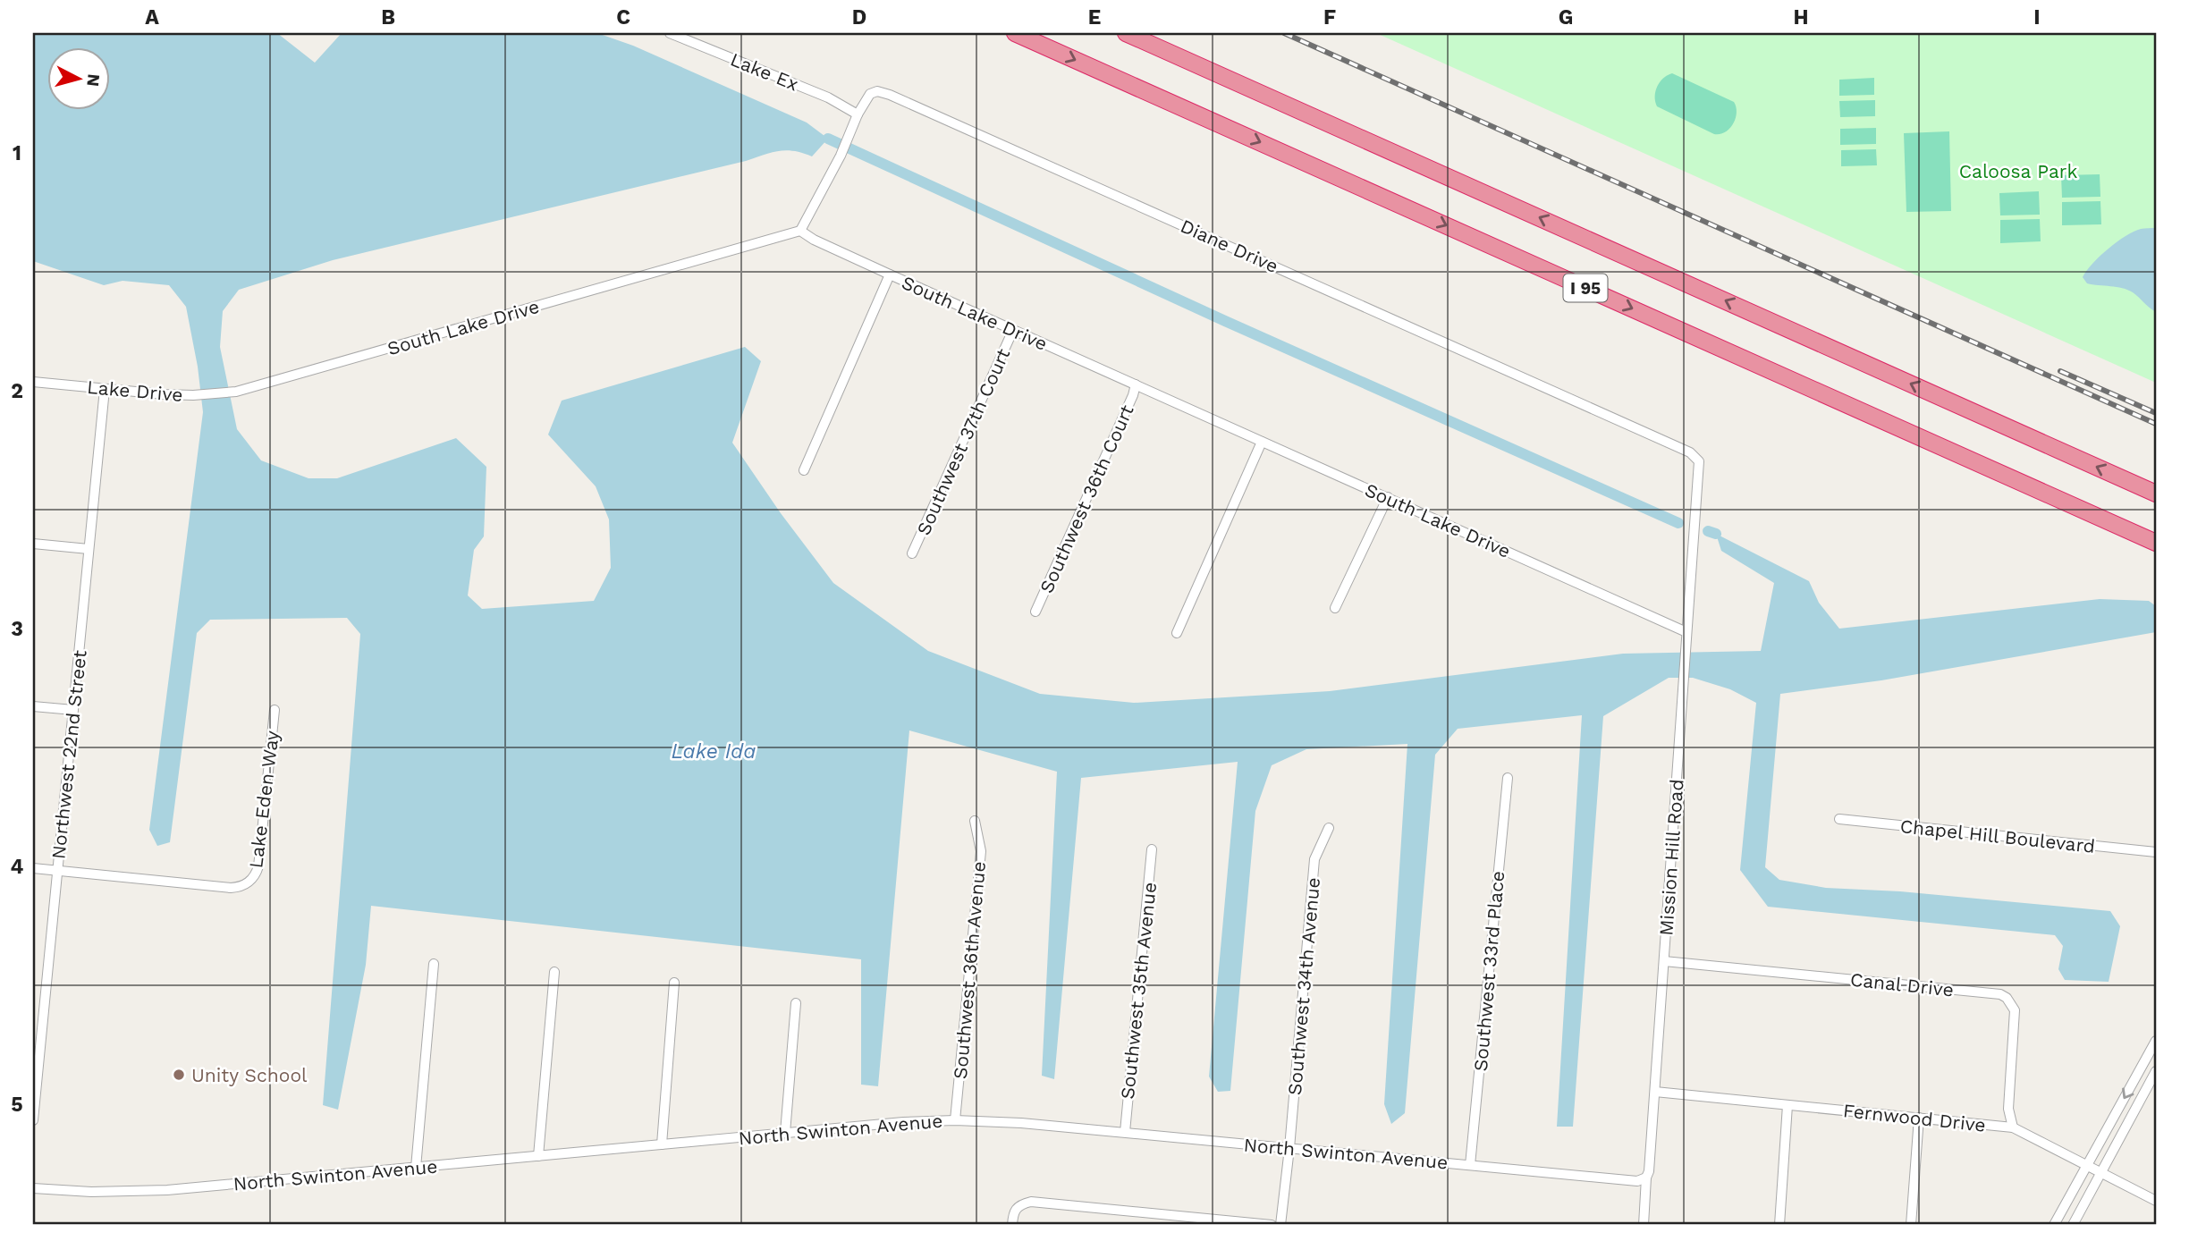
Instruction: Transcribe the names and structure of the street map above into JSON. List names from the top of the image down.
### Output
{
  "streets": {
    "highway": ["I 95"],
    "street": [
      "Lake Ex",
      "Diane Drive",
      "South Lake Drive",
      "Lake Drive",
      "Southwest 37th Court",
      "Southwest 36th Court",
      "Northwest 22nd Street",
      "Lake Eden Way",
      "Chapel Hill Boulevard",
      "Mission Hill Road",
      "Southwest 36th Avenue",
      "Southwest 33rd Place",
      "Canal Drive",
      "Southwest 34th Avenue",
      "Southwest 35th Avenue",
      "Fernwood Drive",
      "North Swinton Avenue"
    ]
  },
  "crossings": [
    ["Lake Ex", "Diane Drive"],
    ["Diane Drive", "South Lake Drive"],
    ["Diane Drive", "Mission Hill Road"],
    ["South Lake Drive", "Lake Drive"],
    ["South Lake Drive", "Southwest 37th Court"],
    ["South Lake Drive", "Southwest 36th Court"],
    ["South Lake Drive", "Mission Hill Road"],
    ["Lake Drive", "Northwest 22nd Street"],
    ["Northwest 22nd Street", "Lake Eden Way"],
    ["Mission Hill Road", "Canal Drive"],
    ["Mission Hill Road", "Fernwood Drive"],
    ["Mission Hill Road", "North Swinton Avenue"],
    ["Southwest 36th Avenue", "North Swinton Avenue"],
    ["Southwest 33rd Place", "North Swinton Avenue"],
    ["Canal Drive", "Fernwood Drive"],
    ["Southwest 34th Avenue", "North Swinton Avenue"],
    ["Southwest 35th Avenue", "North Swinton Avenue"]
  ],
  "water": ["Lake Ida"],
  "parks": ["Caloosa Park"],
  "places": ["Unity School"],
  "north": "right",
  "grid": {
    "columns": [
      "A",
      "B",
      "C",
      "D",
      "E",
      "F",
      "G",
      "H",
      "I"
    ],
    "rows": [
      "1",
      "2",
      "3",
      "4",
      "5"
    ]
  }
}
